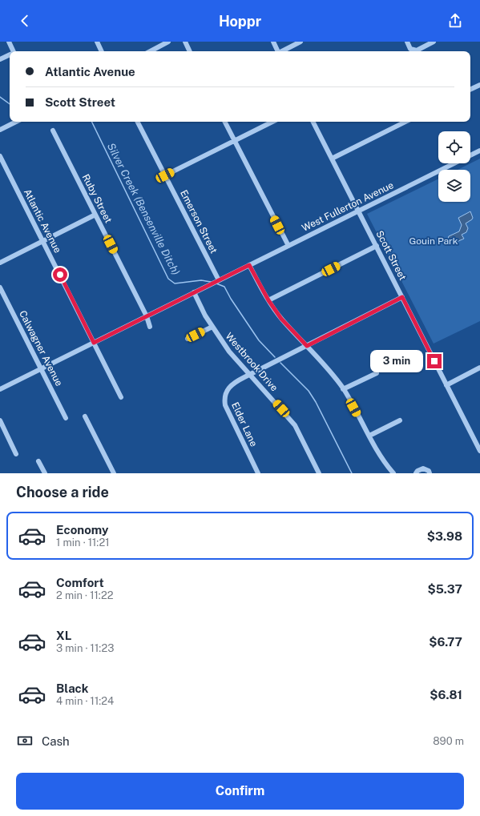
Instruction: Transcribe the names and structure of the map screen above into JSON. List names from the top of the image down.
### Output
{
  "streets": {
    "street": [
      "Ruby Street",
      "West Fullerton Avenue",
      "Atlantic Avenue",
      "Emerson Street",
      "Scott Street",
      "Calwagner Avenue",
      "Westbrook Drive",
      "Elder Lane"
    ]
  },
  "crossings": [
    ["Ruby Street", "West Fullerton Avenue"],
    ["West Fullerton Avenue", "Atlantic Avenue"],
    ["West Fullerton Avenue", "Emerson Street"],
    ["West Fullerton Avenue", "Scott Street"],
    ["West Fullerton Avenue", "Calwagner Avenue"],
    ["West Fullerton Avenue", "Westbrook Drive"],
    ["Scott Street", "Elder Lane"],
    ["Westbrook Drive", "Elder Lane"]
  ],
  "water": ["Silver Creek (Bensenville Ditch)"],
  "parks": ["Gouin Park"],
  "page": {
    "header": "Hoppr",
    "banner": ["Atlantic Avenue", "Scott Street"],
    "bubble": "3 min",
    "heading": "Choose a ride",
    "list": [
      {
        "name": "Economy",
        "note": "1 min · 11:21",
        "value": "$3.98"
      },
      {
        "name": "Comfort",
        "note": "2 min · 11:22",
        "value": "$5.37"
      },
      {
        "name": "XL",
        "note": "3 min · 11:23",
        "value": "$6.77"
      },
      {
        "name": "Black",
        "note": "4 min · 11:24",
        "value": "$6.81"
      }
    ],
    "pay": ["Cash", "890 m"],
    "buttons": "Confirm"
  }
}
